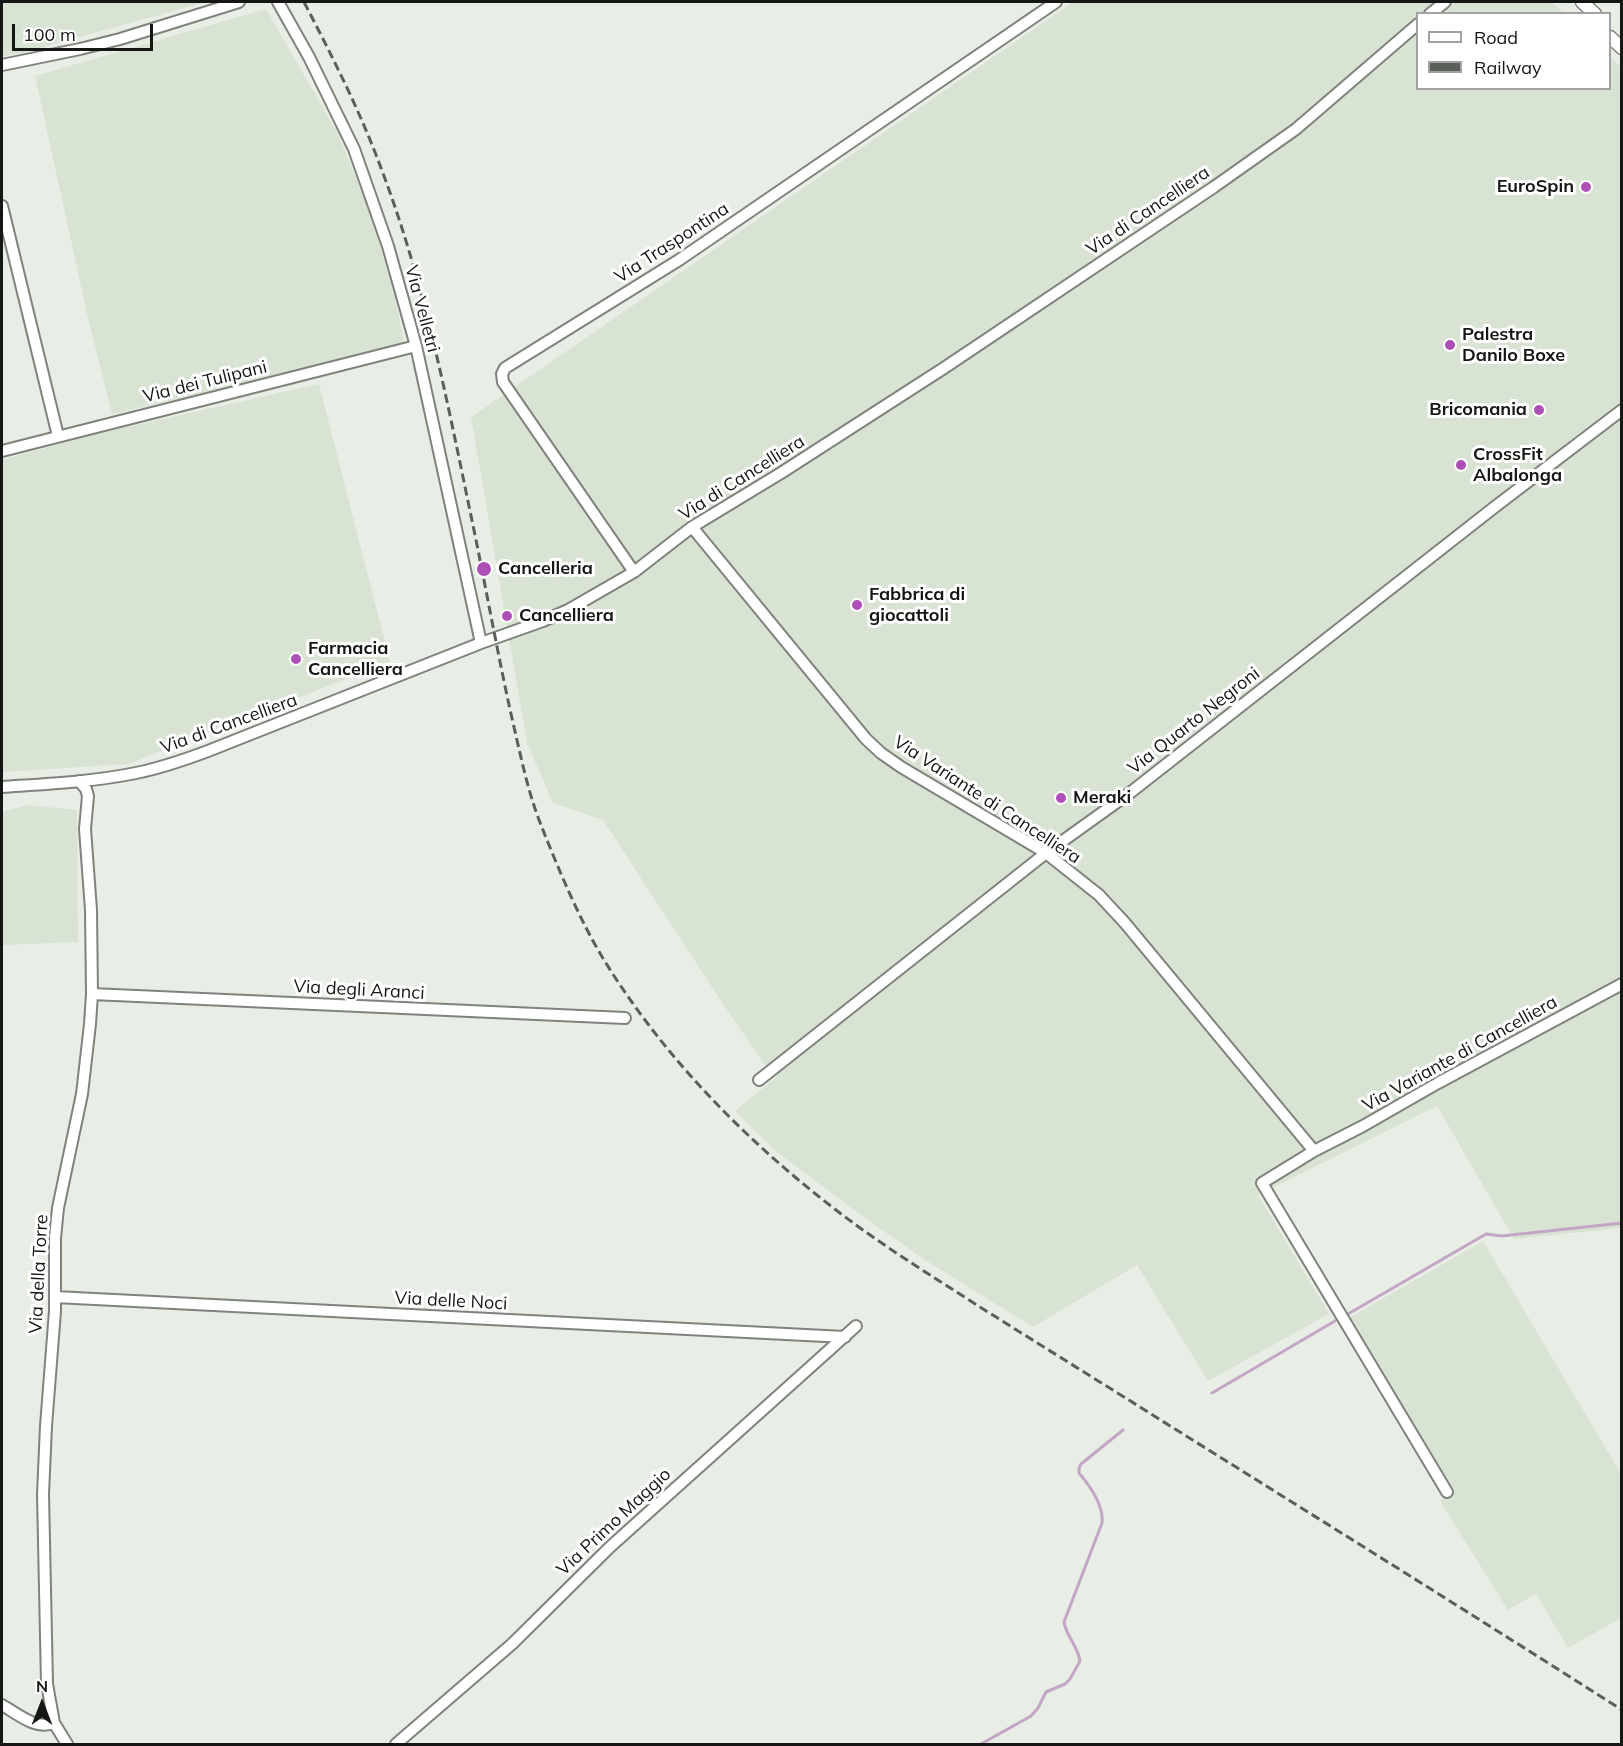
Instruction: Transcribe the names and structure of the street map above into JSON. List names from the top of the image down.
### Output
{
  "streets": {
    "street": [
      "Via di Cancelliera",
      "Via Traspontina",
      "Via Velletri",
      "Via dei Tulipani",
      "Via Quarto Negroni",
      "Via Variante di Cancelliera",
      "Via degli Aranci",
      "Via della Torre",
      "Via delle Noci",
      "Via Primo Maggio"
    ]
  },
  "crossings": [
    ["Via di Cancelliera", "Via Traspontina"],
    ["Via di Cancelliera", "Via Velletri"],
    ["Via di Cancelliera", "Via Variante di Cancelliera"],
    ["Via di Cancelliera", "Via della Torre"],
    ["Via Velletri", "Via dei Tulipani"],
    ["Via Quarto Negroni", "Via Variante di Cancelliera"],
    ["Via degli Aranci", "Via della Torre"],
    ["Via della Torre", "Via delle Noci"],
    ["Via delle Noci", "Via Primo Maggio"]
  ],
  "places": [
    "EuroSpin",
    "Palestra Danilo Boxe",
    "Bricomania",
    "CrossFit Albalonga",
    "Cancelleria",
    "Fabbrica di giocattoli",
    "Cancelliera",
    "Farmacia Cancelliera",
    "Meraki"
  ],
  "legend": ["Road", "Railway"],
  "scale_bar": "100 m",
  "north": "top"
}
